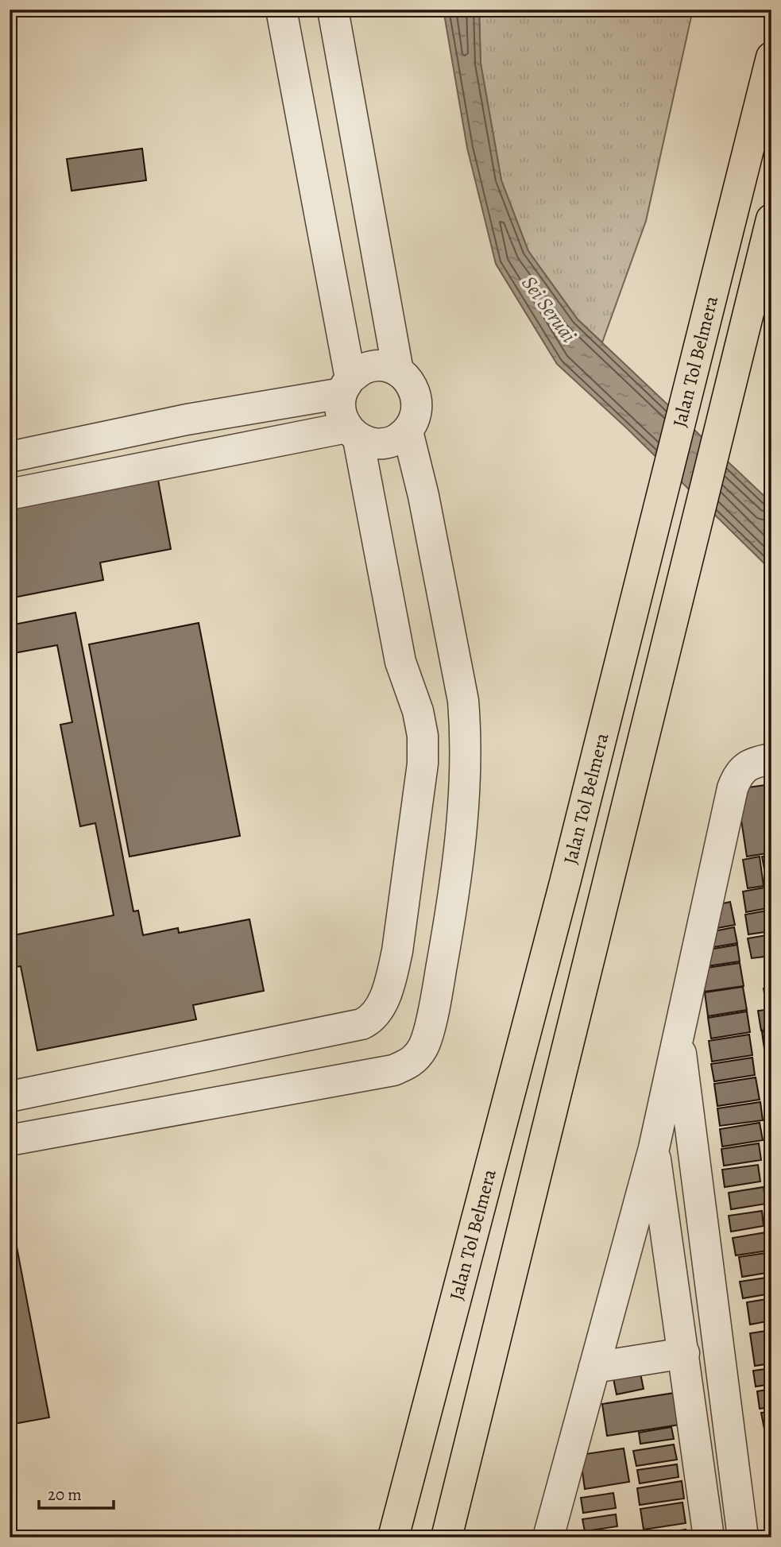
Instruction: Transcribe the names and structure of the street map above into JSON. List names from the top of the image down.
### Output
{
  "streets": {
    "highway": ["Jalan Tol Belmera"]
  },
  "water": ["Sei Seruai"],
  "scale_bar": "20 m"
}
